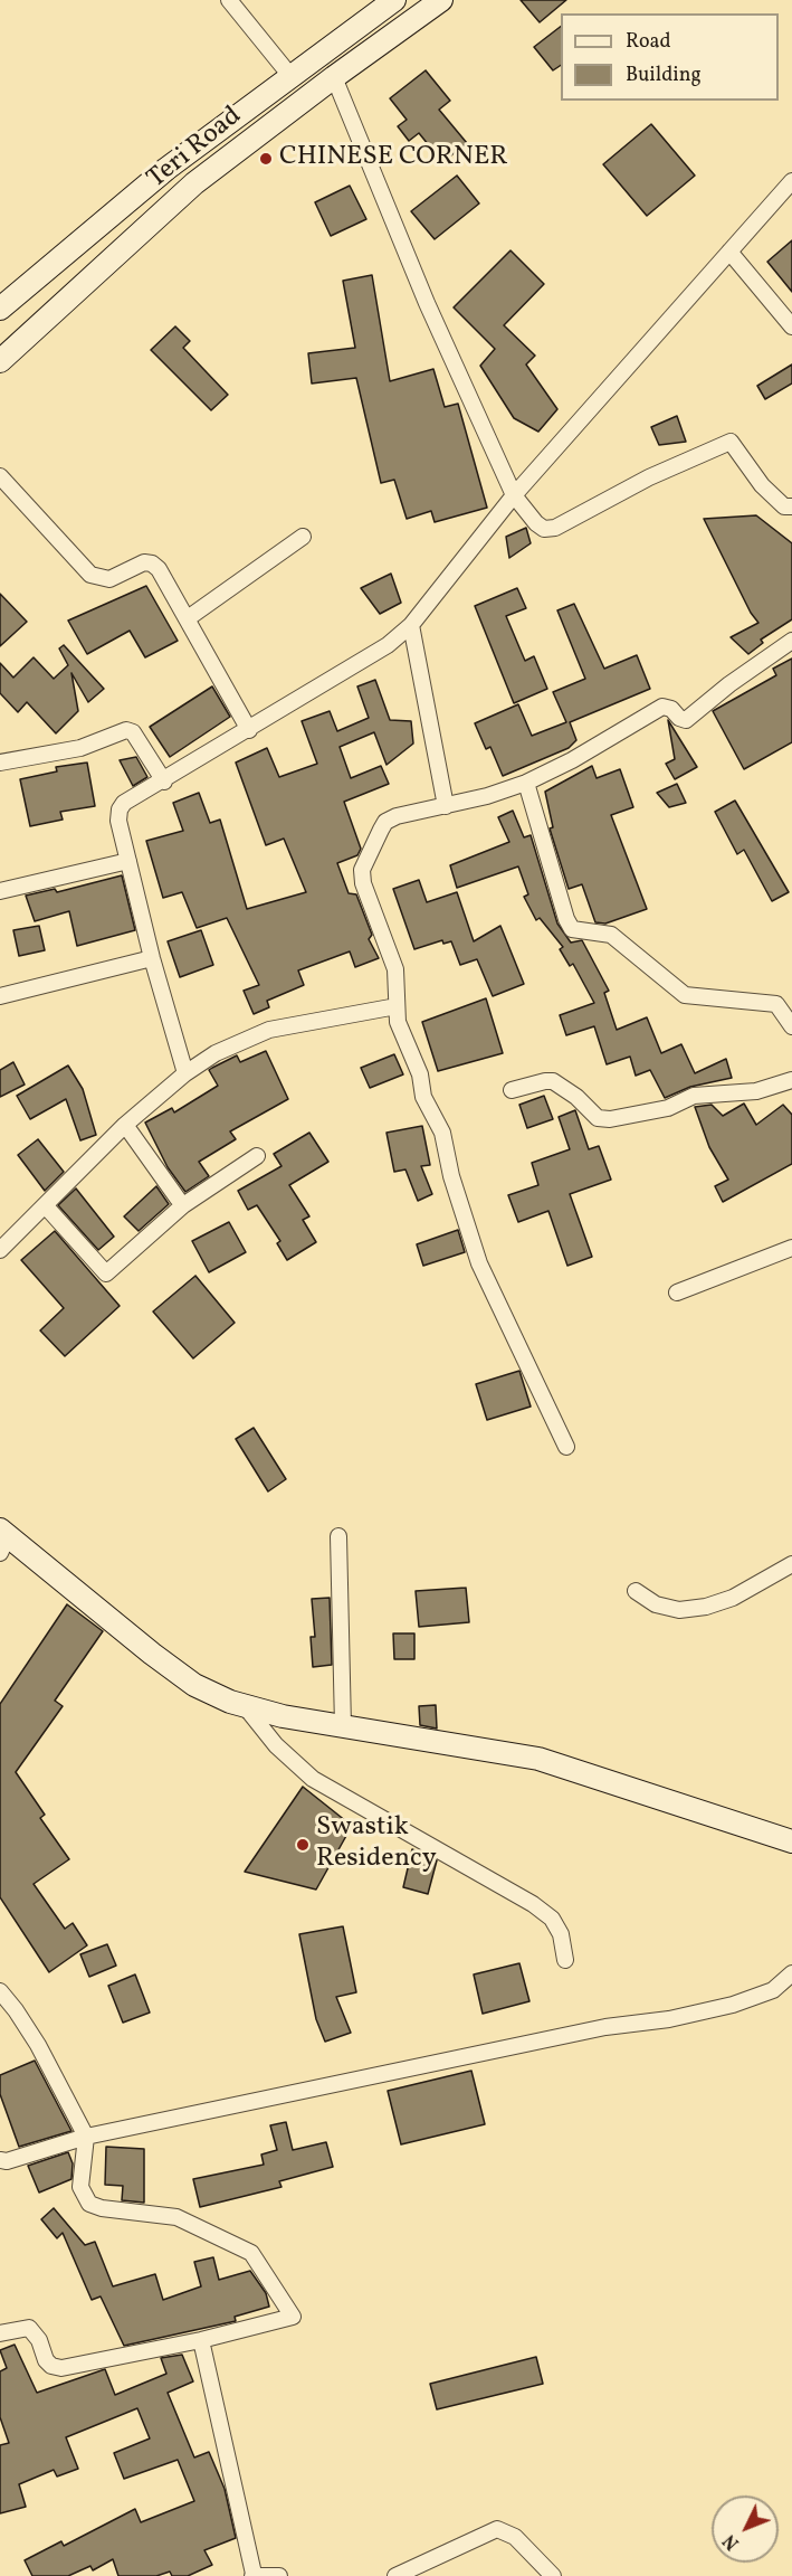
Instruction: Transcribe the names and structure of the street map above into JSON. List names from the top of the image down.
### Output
{
  "streets": {
    "street": ["Teri Road"]
  },
  "places": ["CHINESE CORNER", "Swastik Residency"],
  "legend": ["Road", "Building"],
  "north": "bottom left"
}
